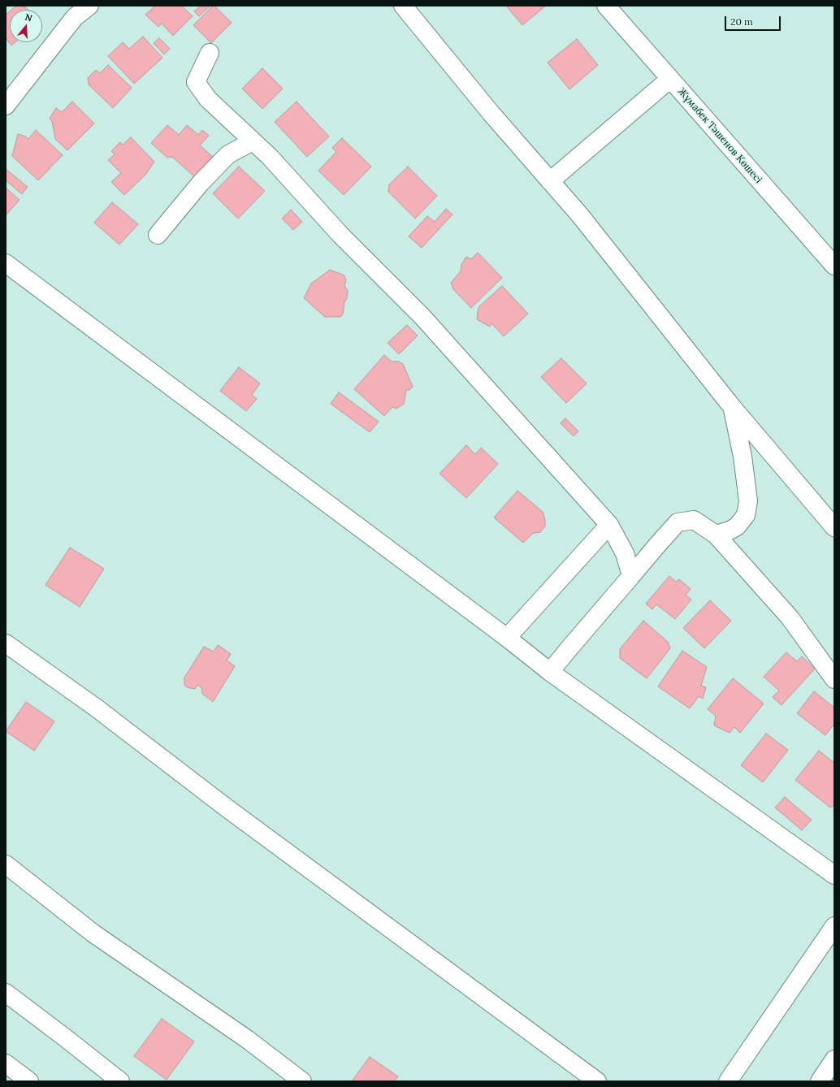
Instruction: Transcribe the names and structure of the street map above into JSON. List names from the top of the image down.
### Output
{
  "streets": {
    "street": ["Жұмабек Тәшенов Көшесі"]
  },
  "scale_bar": "20 m",
  "north": "top"
}
